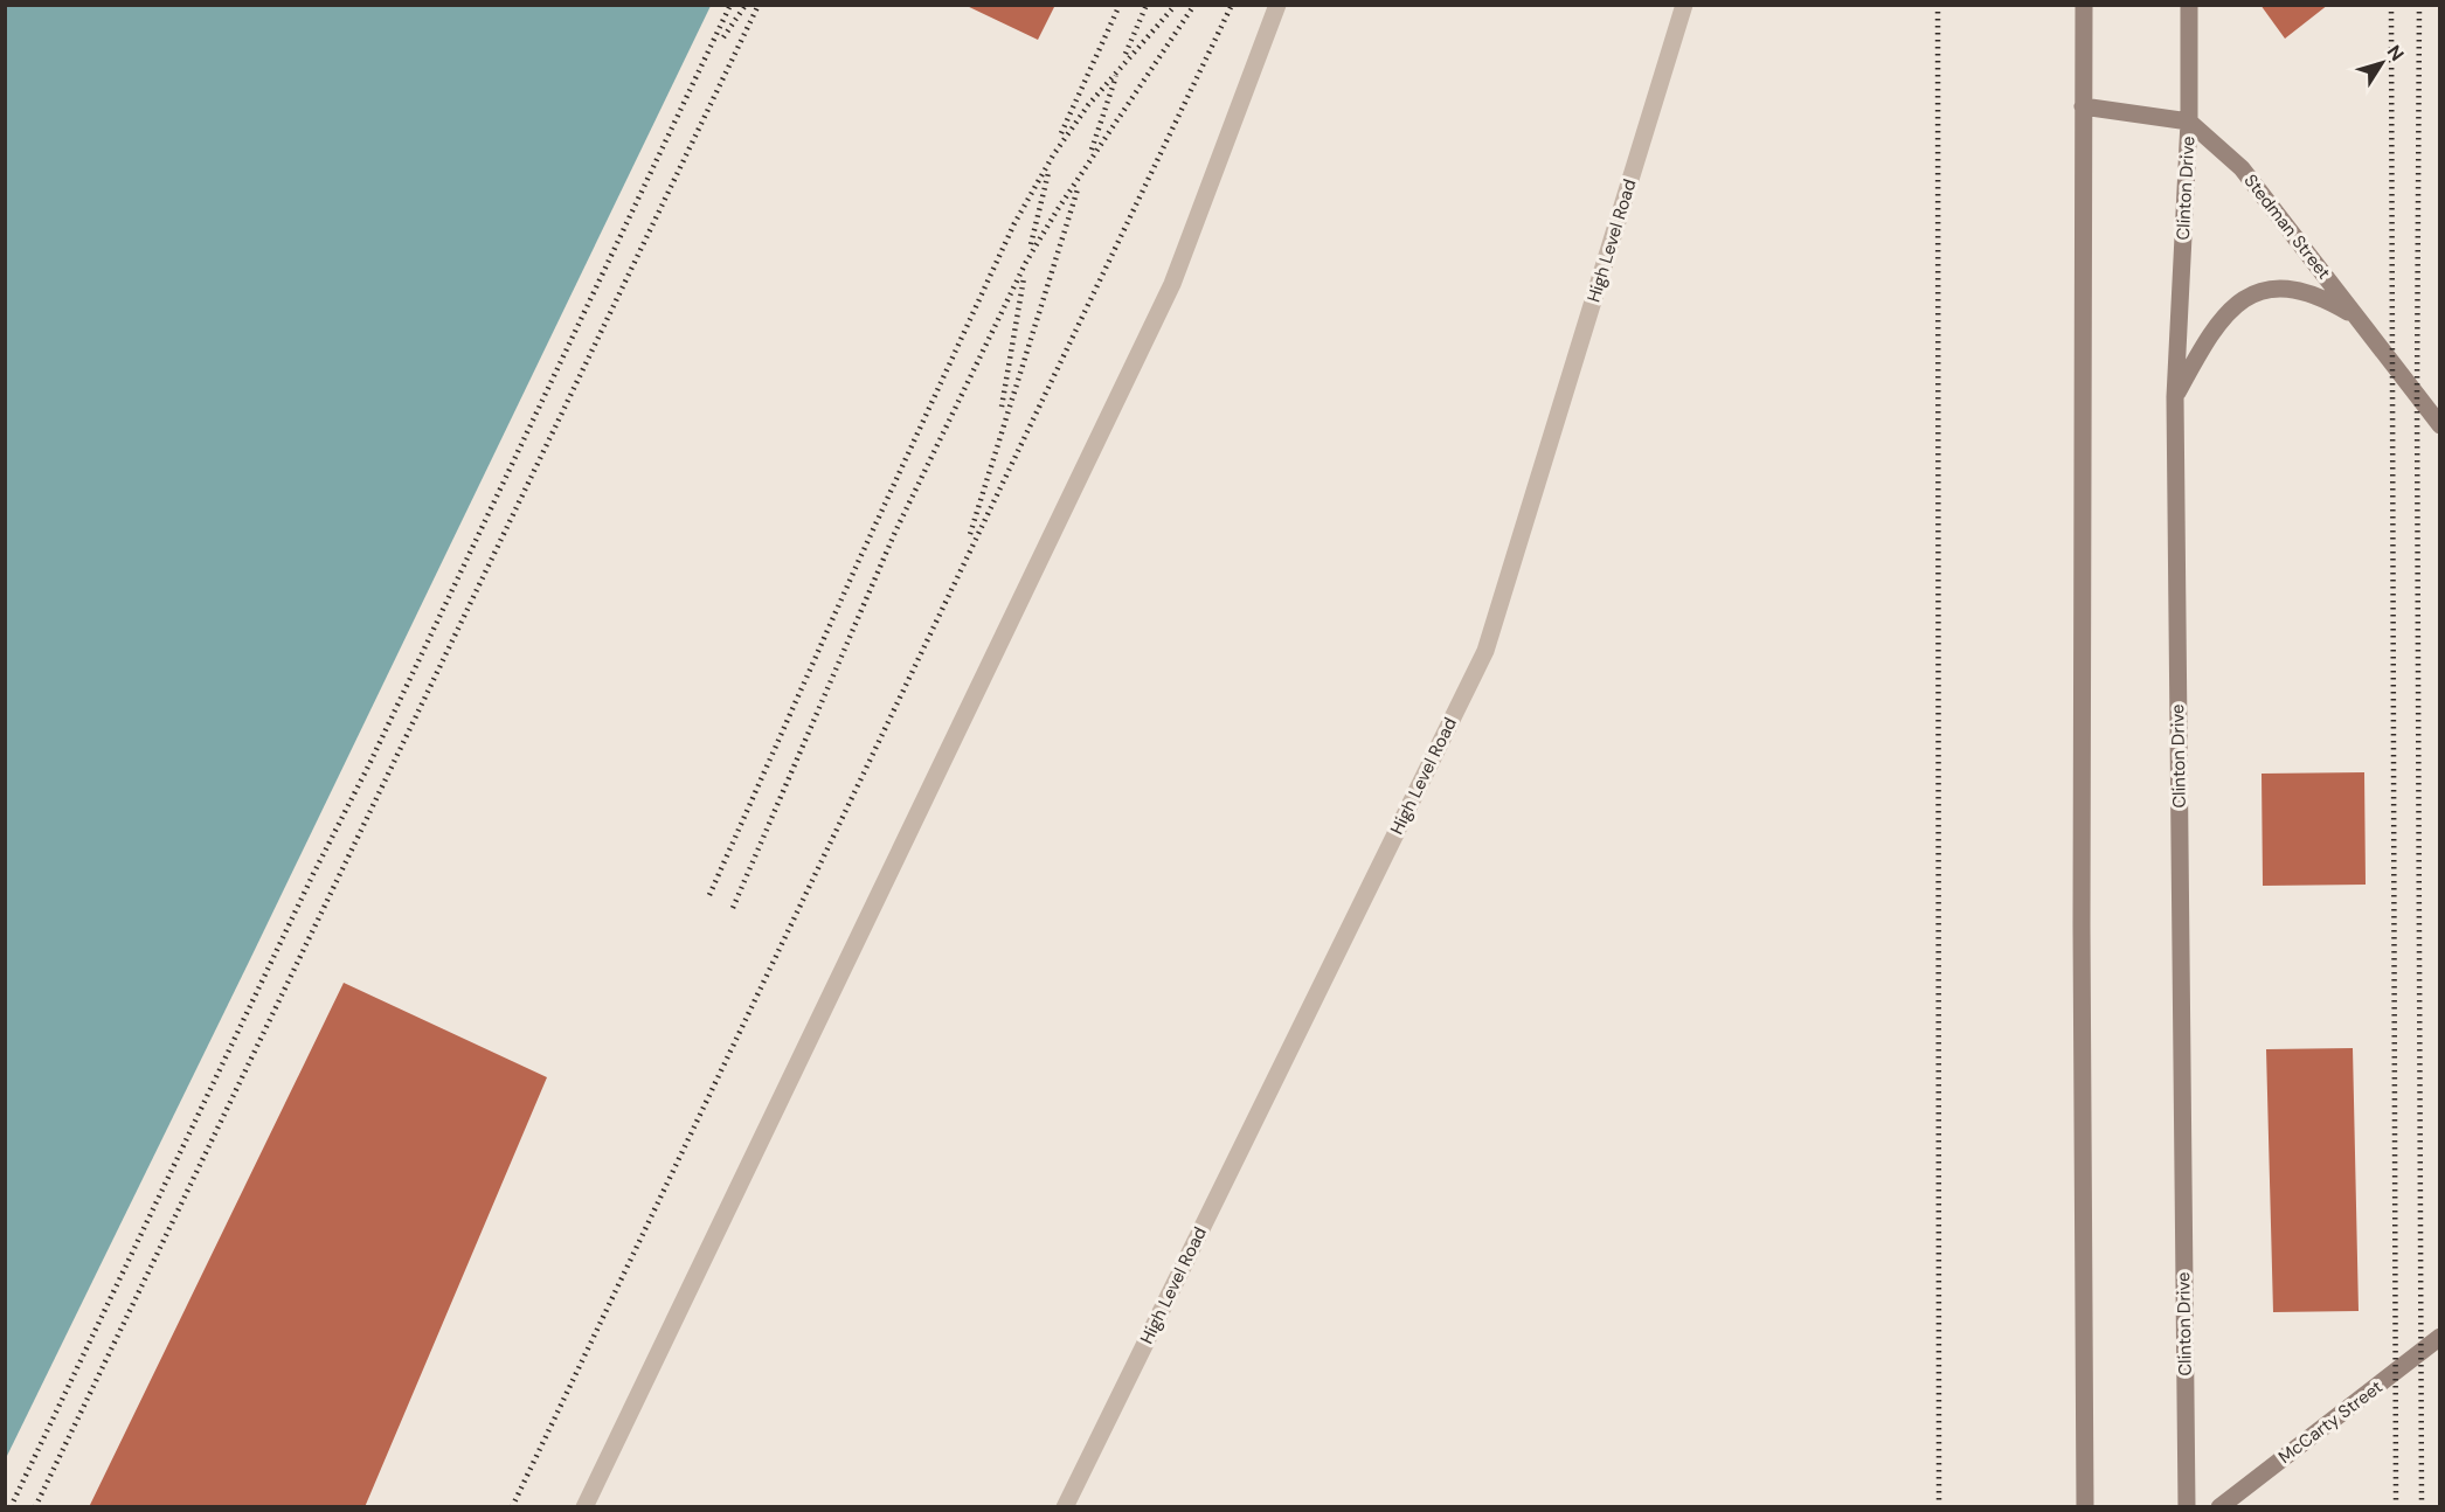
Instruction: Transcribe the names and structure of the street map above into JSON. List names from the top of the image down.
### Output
{
  "streets": {
    "main road": ["Clinton Drive", "Stedman Street", "McCarty Street"],
    "lane": ["High Level Road"]
  },
  "crossings": [
    ["Clinton Drive", "Stedman Street"]
  ],
  "north": "top right"
}
